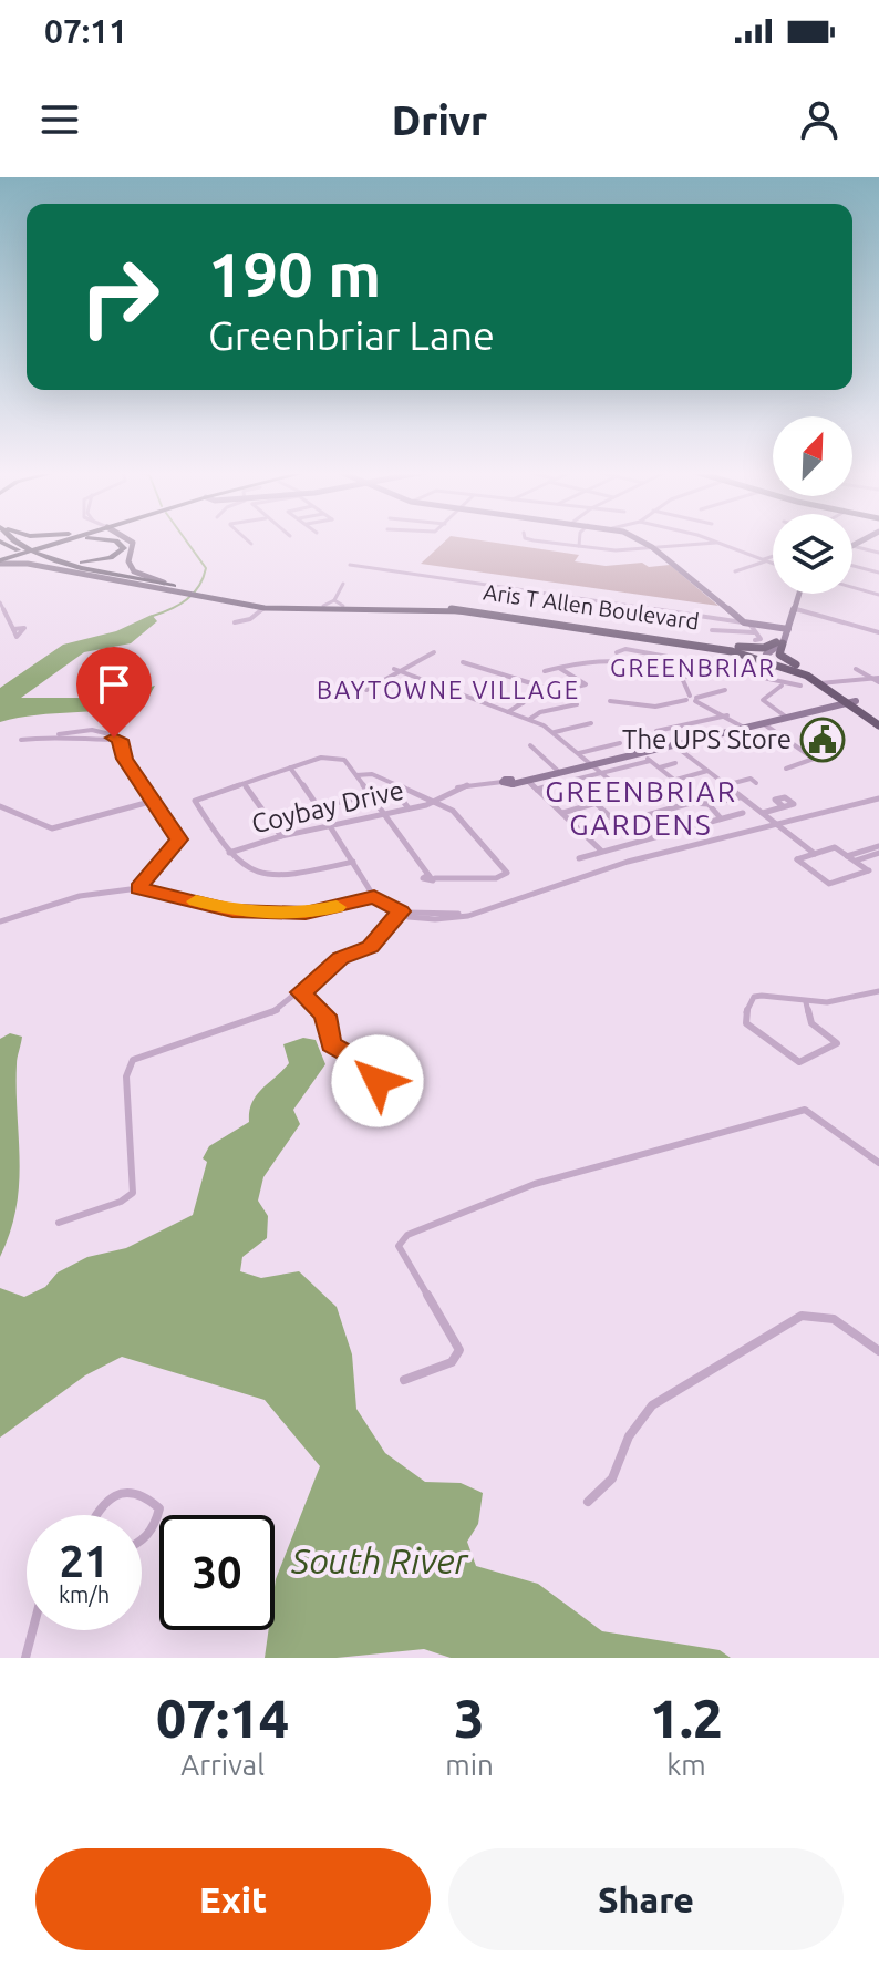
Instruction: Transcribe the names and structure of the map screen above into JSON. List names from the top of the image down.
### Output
{
  "streets": {
    "highway": ["Aris T Allen Boulevard"],
    "street": ["Coybay Drive"]
  },
  "districts": ["GREENBRIAR", "BAYTOWNE VILLAGE", "GREENBRIAR GARDENS"],
  "water": ["South River"],
  "places": {
    "public building": ["The UPS Store"]
  },
  "north": "top right",
  "page": {
    "status": "07:11",
    "header": "Drivr",
    "turn": ["190 m", "Greenbriar Lane"],
    "speed": "21 km/h",
    "limit": "30",
    "eta": [
      "07:14",
      "Arrival",
      "3",
      "min",
      "1.2",
      "km"
    ],
    "buttons": ["Exit", "Share"]
  }
}
